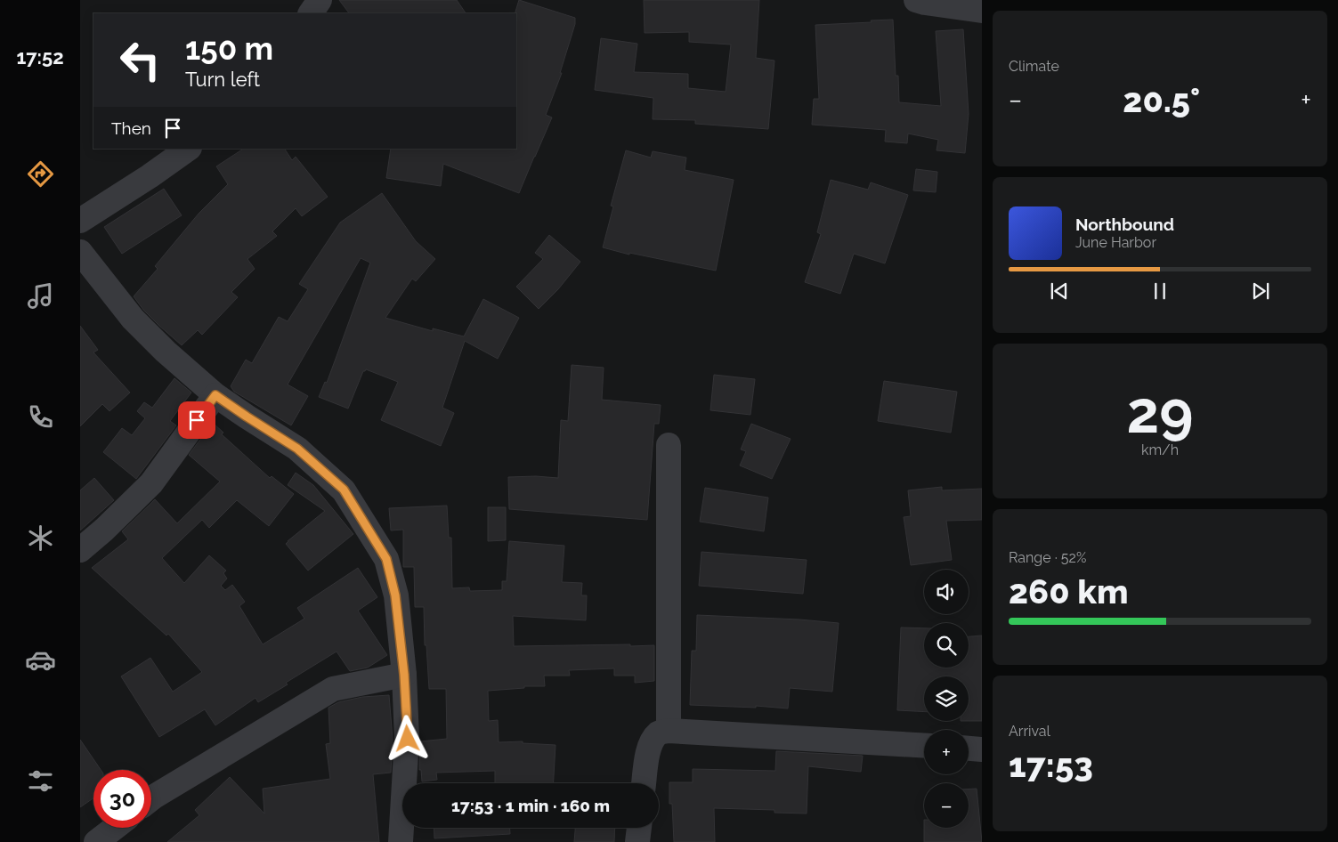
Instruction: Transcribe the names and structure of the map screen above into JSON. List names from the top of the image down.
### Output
{
  "page": {
    "tabs": "17:52",
    "tile": [
      "Climate",
      ["29", "km/h"],
      ["Range · 52%", "260 km"],
      ["Arrival", "17:53"]
    ],
    "turn": ["150 m", "Turn left"],
    "heat": ["−", "20.5°", "+"],
    "then": "Then",
    "song": ["Northbound", "June Harbor"],
    "map_buttons": ["+", "−"],
    "limit": "30",
    "trip": "17:53 · 1 min · 160 m"
  }
}
